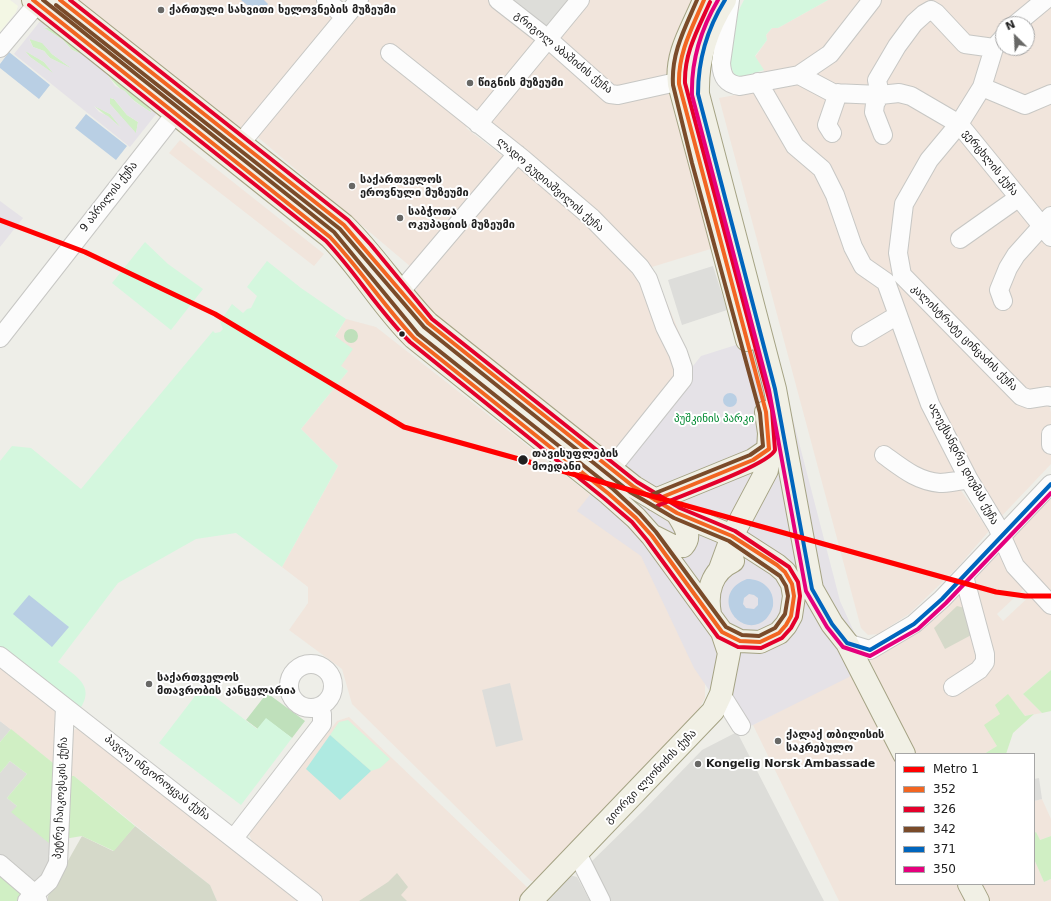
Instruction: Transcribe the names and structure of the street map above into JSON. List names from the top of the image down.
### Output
{
  "streets": {
    "main road": ["გიორგი ლეონიძის ქუჩა"],
    "street": [
      "გრიგოლ აბაშიძის ქუჩა",
      "ვერცხლის ქუჩა",
      "ლადო გუდიაშვილის ქუჩა",
      "9 აპრილის ქუჩა",
      "კალისტრატე ცინცაძის ქუჩა",
      "ალექსანდრე დიუმას ქუჩა",
      "პავლე ინგოროყვას ქუჩა",
      "პეტრე ჩაიკოვსკის ქუჩა"
    ]
  },
  "crossings": [
    ["ვერცხლის ქუჩა", "ალექსანდრე დიუმას ქუჩა"],
    ["კალისტრატე ცინცაძის ქუჩა", "ალექსანდრე დიუმას ქუჩა"],
    ["პავლე ინგოროყვას ქუჩა", "პეტრე ჩაიკოვსკის ქუჩა"]
  ],
  "parks": ["პუშკინის პარკი"],
  "places": [
    "ქართული სახვითი ხელოვნების მუზეუმი",
    "წიგნის მუზეუმი",
    "საქართველოს ეროვნული მუზეუმი",
    "საბჭოთა ოკუპაციის მუზეუმი",
    "თავისუფლების მოედანი",
    "საქართველოს მთავრობის კანცელარია",
    "ქალაქ თბილისის საკრებულო",
    "Kongelig Norsk Ambassade"
  ],
  "lines": [
    "transit line 352",
    "transit line 326",
    "transit line 342",
    "transit line 371",
    "transit line 350",
    "metro line 1"
  ],
  "legend": [
    "Metro 1",
    "352",
    "326",
    "342",
    "371",
    "350"
  ],
  "north": "top left"
}
